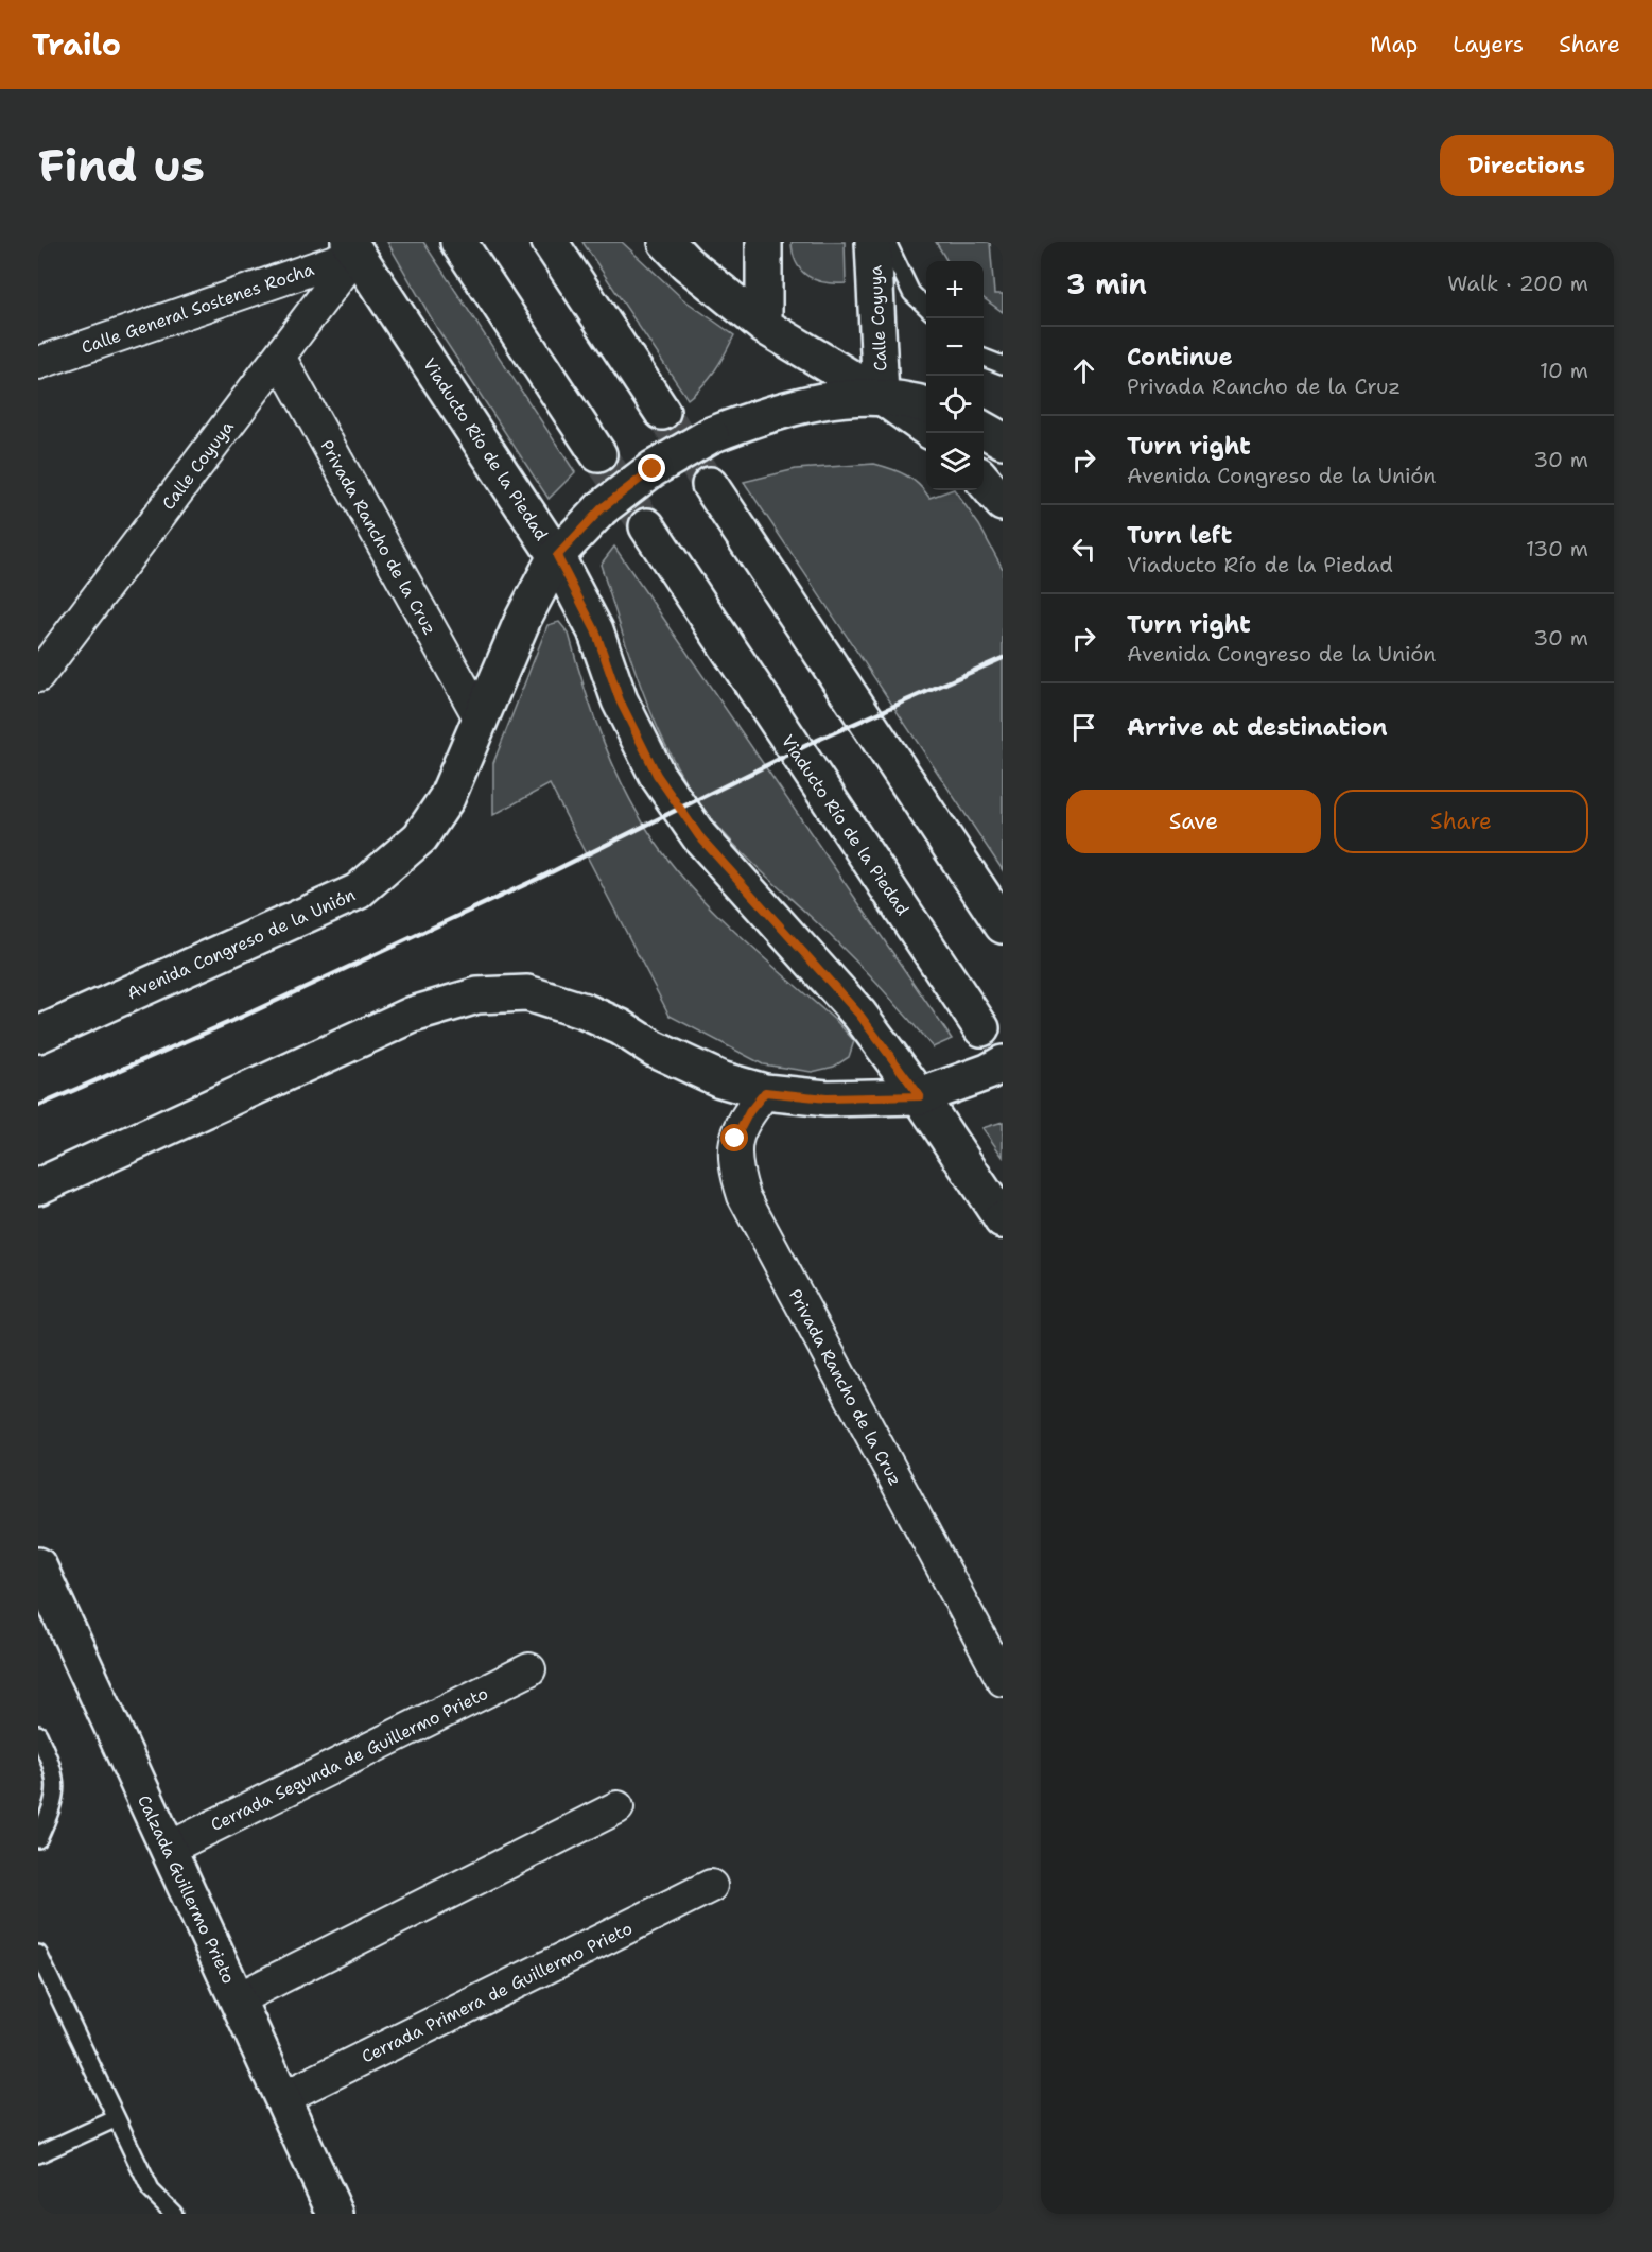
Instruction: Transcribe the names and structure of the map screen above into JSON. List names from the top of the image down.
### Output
{
  "streets": {
    "main road": [
      "Calle Coyuya",
      "Viaducto Río de la Piedad",
      "Avenida Congreso de la Unión",
      "Calzada Guillermo Prieto"
    ],
    "street": [
      "Calle General Sostenes Rocha",
      "Privada Rancho de la Cruz",
      "Cerrada Segunda de Guillermo Prieto",
      "Cerrada Primera de Guillermo Prieto"
    ]
  },
  "crossings": [
    ["Calle General Sostenes Rocha", "Calle Coyuya"],
    ["Calle General Sostenes Rocha", "Viaducto Río de la Piedad"],
    ["Calle Coyuya", "Viaducto Río de la Piedad"],
    ["Calle Coyuya", "Privada Rancho de la Cruz"],
    ["Calle Coyuya", "Avenida Congreso de la Unión"],
    ["Viaducto Río de la Piedad", "Avenida Congreso de la Unión"],
    ["Privada Rancho de la Cruz", "Avenida Congreso de la Unión"],
    ["Cerrada Segunda de Guillermo Prieto", "Calzada Guillermo Prieto"],
    ["Calzada Guillermo Prieto", "Cerrada Primera de Guillermo Prieto"]
  ],
  "page": {
    "header": "Trailo",
    "nav": ["Map", "Layers", "Share"],
    "buttons": [
      "Directions",
      ["Save", "Share"]
    ],
    "title": "Find us",
    "heading": ["3 min", "Walk · 200 m"],
    "map_buttons": ["+", "−"],
    "list": [
      ["Continue", "Privada Rancho de la Cruz", "10 m"],
      ["Turn right", "Avenida Congreso de la Unión", "30 m"],
      ["Turn left", "Viaducto Río de la Piedad", "130 m"],
      ["Turn right", "Avenida Congreso de la Unión", "30 m"],
      "Arrive at destination"
    ]
  }
}
